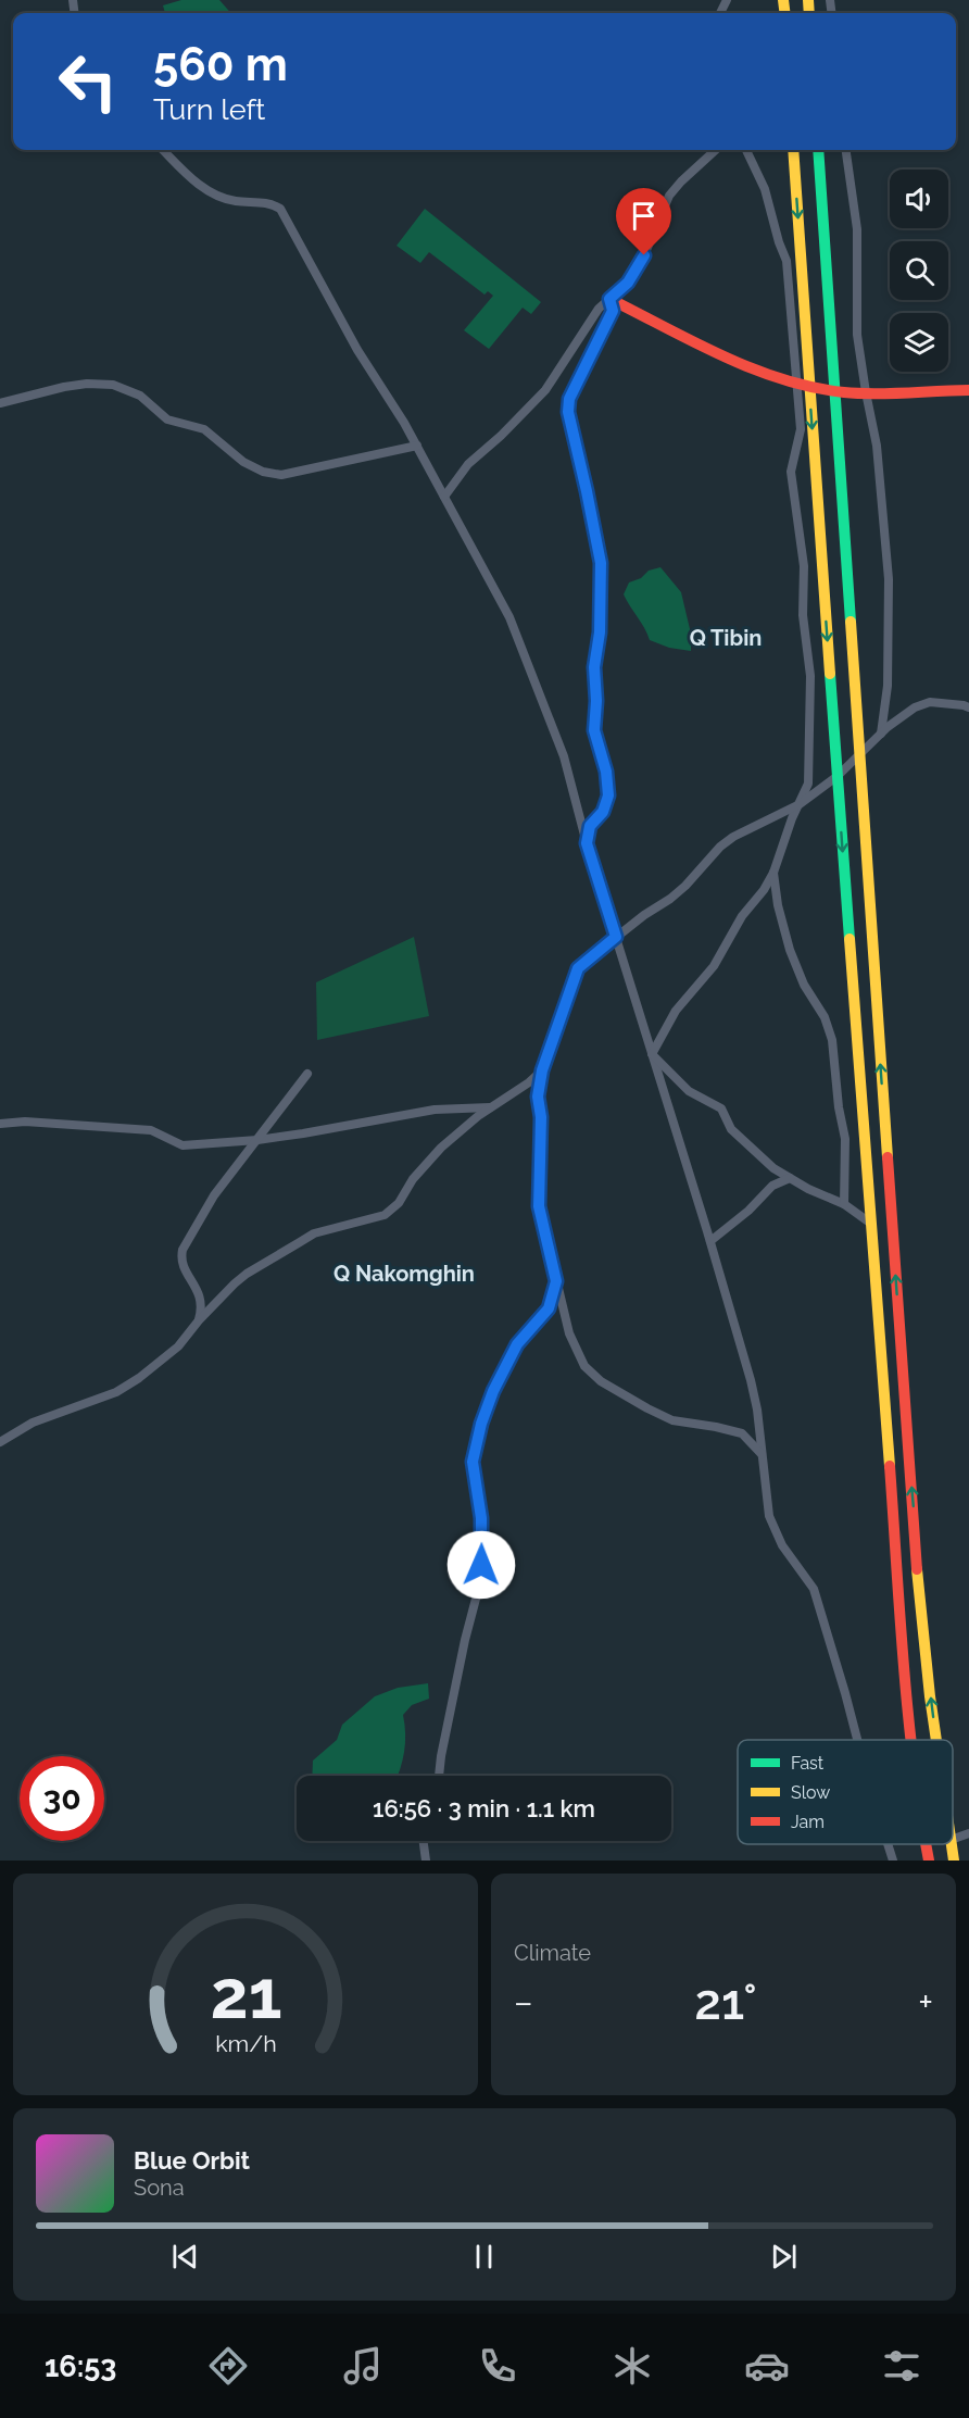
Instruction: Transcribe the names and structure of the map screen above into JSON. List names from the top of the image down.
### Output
{
  "districts": ["Q Tibin", "Q Nakomghin"],
  "legend": ["Fast", "Slow", "Jam"],
  "page": {
    "turn": ["560 m", "Turn left"],
    "limit": "30",
    "trip": "16:56 · 3 min · 1.1 km",
    "tile": "Climate",
    "heat": ["−", "21°", "+"],
    "song": ["Blue Orbit", "Sona"],
    "tabs": "16:53",
    "gauge": ["21", "km/h"]
  }
}
